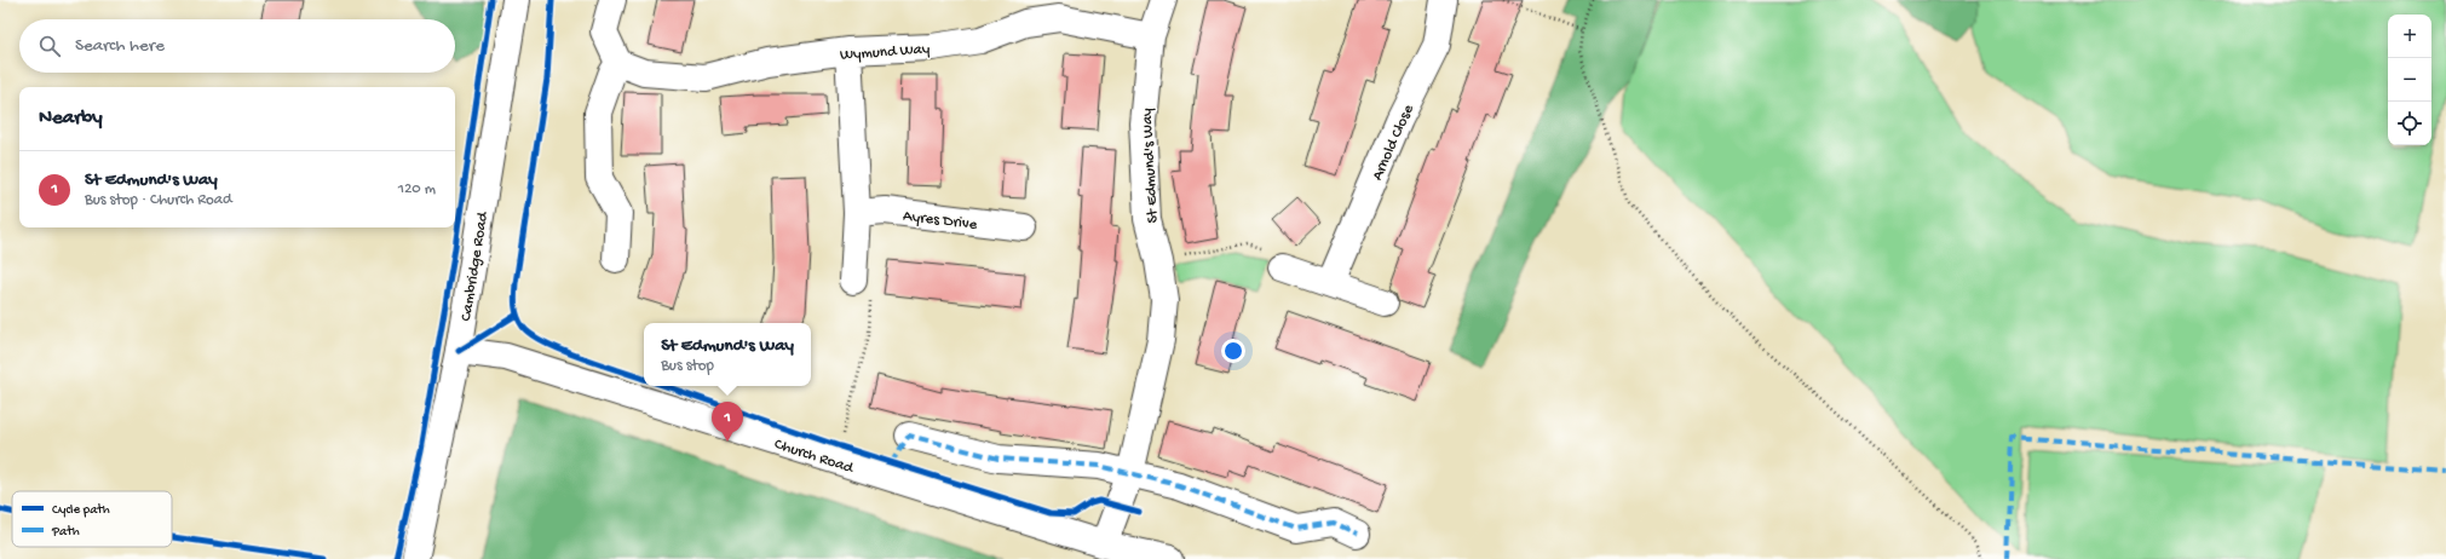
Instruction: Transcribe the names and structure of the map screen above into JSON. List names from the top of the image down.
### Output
{
  "streets": {
    "main road": [
      "Wymund Way",
      "Arnold Close",
      "St Edmund's Way",
      "Ayres Drive",
      "Cambridge Road",
      "Church Road"
    ]
  },
  "crossings": [
    ["Wymund Way", "St Edmund's Way"],
    ["St Edmund's Way", "Church Road"],
    ["Cambridge Road", "Church Road"]
  ],
  "legend": ["Cycle path", "Path"],
  "page": {
    "map_buttons": ["+", "−"],
    "search": "Search here",
    "heading": "Nearby",
    "list": [
      {
        "mark": "1",
        "name": "St Edmund's Way",
        "note": "Bus stop · Church Road",
        "value": "120 m"
      }
    ],
    "popup": ["St Edmund's Way", "Bus stop"],
    "pins": "1"
  }
}
